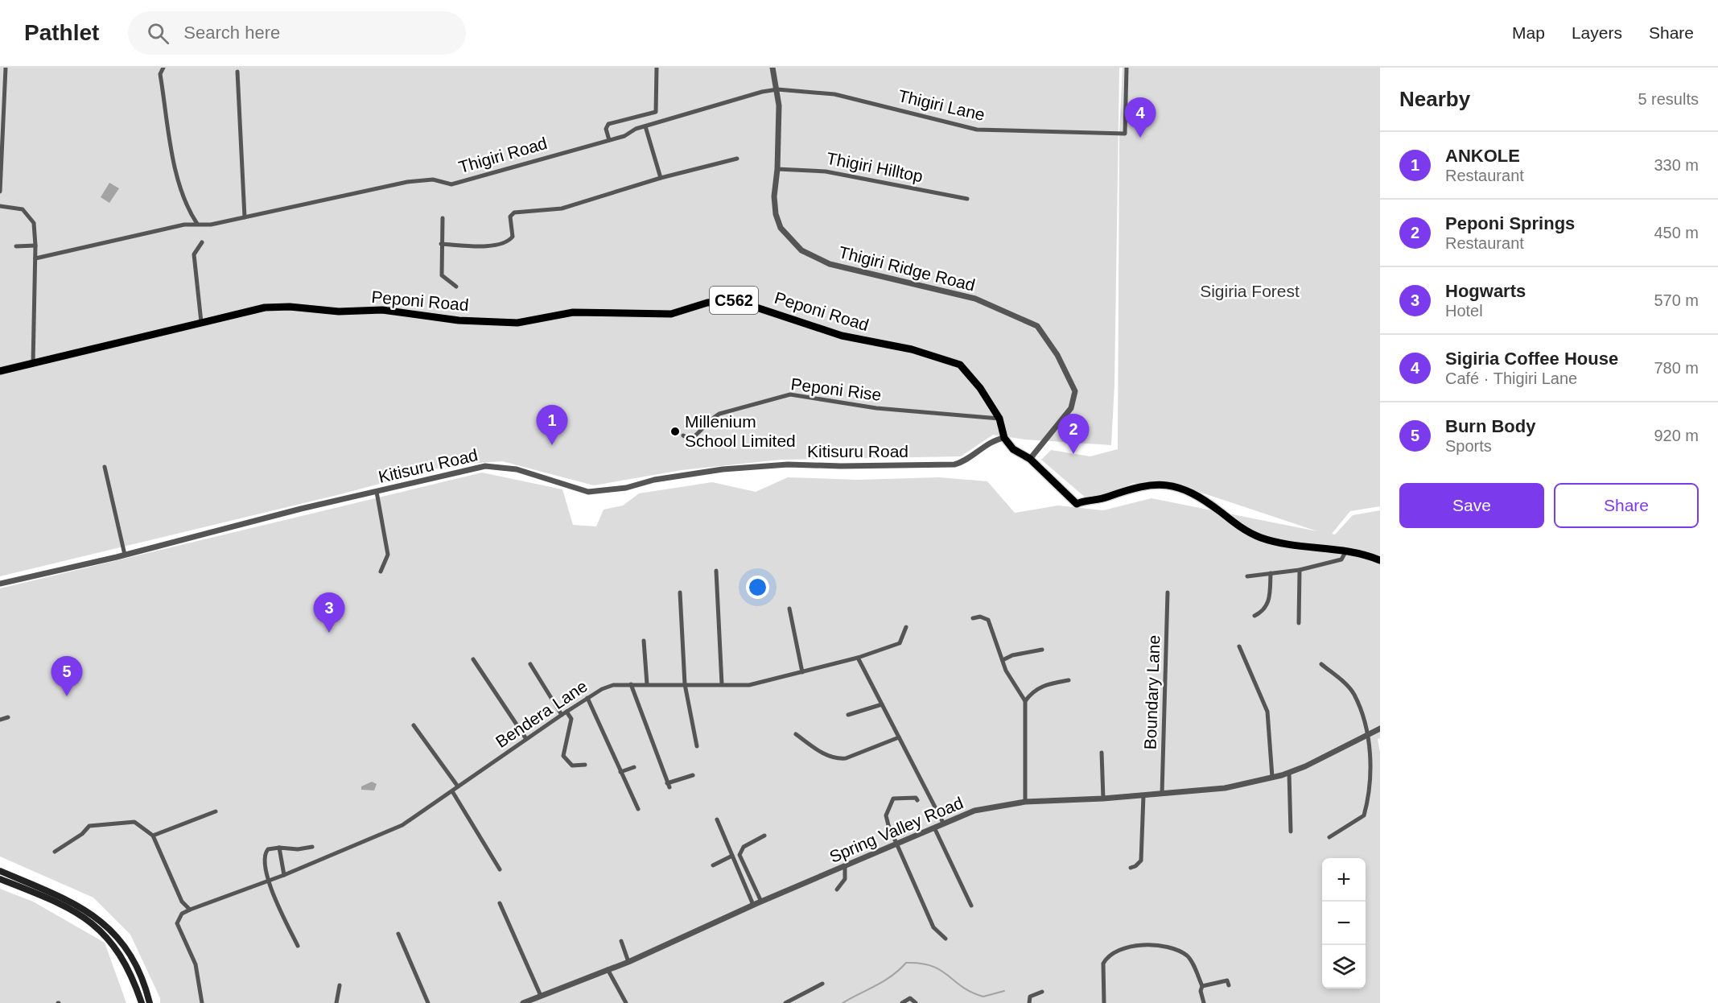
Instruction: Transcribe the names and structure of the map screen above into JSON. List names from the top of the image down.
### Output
{
  "streets": {
    "main road": ["C562", "Peponi Road"],
    "street": [
      "Thigiri Lane",
      "Thigiri Road",
      "Thigiri Hilltop",
      "Thigiri Ridge Road",
      "Peponi Rise",
      "Kitisuru Road",
      "Boundary Lane",
      "Bendera Lane",
      "Spring Valley Road"
    ]
  },
  "crossings": [
    ["Thigiri Lane", "Thigiri Road"],
    ["Thigiri Lane", "Thigiri Ridge Road"],
    ["Thigiri Road", "Thigiri Ridge Road"],
    ["Thigiri Hilltop", "Thigiri Ridge Road"],
    ["Peponi Road", "Peponi Rise"],
    ["Peponi Road", "Kitisuru Road"],
    ["Boundary Lane", "Spring Valley Road"]
  ],
  "parks": ["Sigiria Forest"],
  "places": ["Millenium School Limited"],
  "page": {
    "header": "Pathlet",
    "search": "Search here",
    "nav": ["Map", "Layers", "Share"],
    "heading": ["Nearby", "5 results"],
    "pins": [
      "4",
      "1",
      "2",
      "3",
      "5"
    ],
    "list": [
      {
        "mark": "1",
        "name": "ANKOLE",
        "note": "Restaurant",
        "value": "330 m"
      },
      {
        "mark": "2",
        "name": "Peponi Springs",
        "note": "Restaurant",
        "value": "450 m"
      },
      {
        "mark": "3",
        "name": "Hogwarts",
        "note": "Hotel",
        "value": "570 m"
      },
      {
        "mark": "4",
        "name": "Sigiria Coffee House",
        "note": "Café · Thigiri Lane",
        "value": "780 m"
      },
      {
        "mark": "5",
        "name": "Burn Body",
        "note": "Sports",
        "value": "920 m"
      }
    ],
    "buttons": ["Save", "Share"],
    "map_buttons": ["+", "−"]
  }
}
